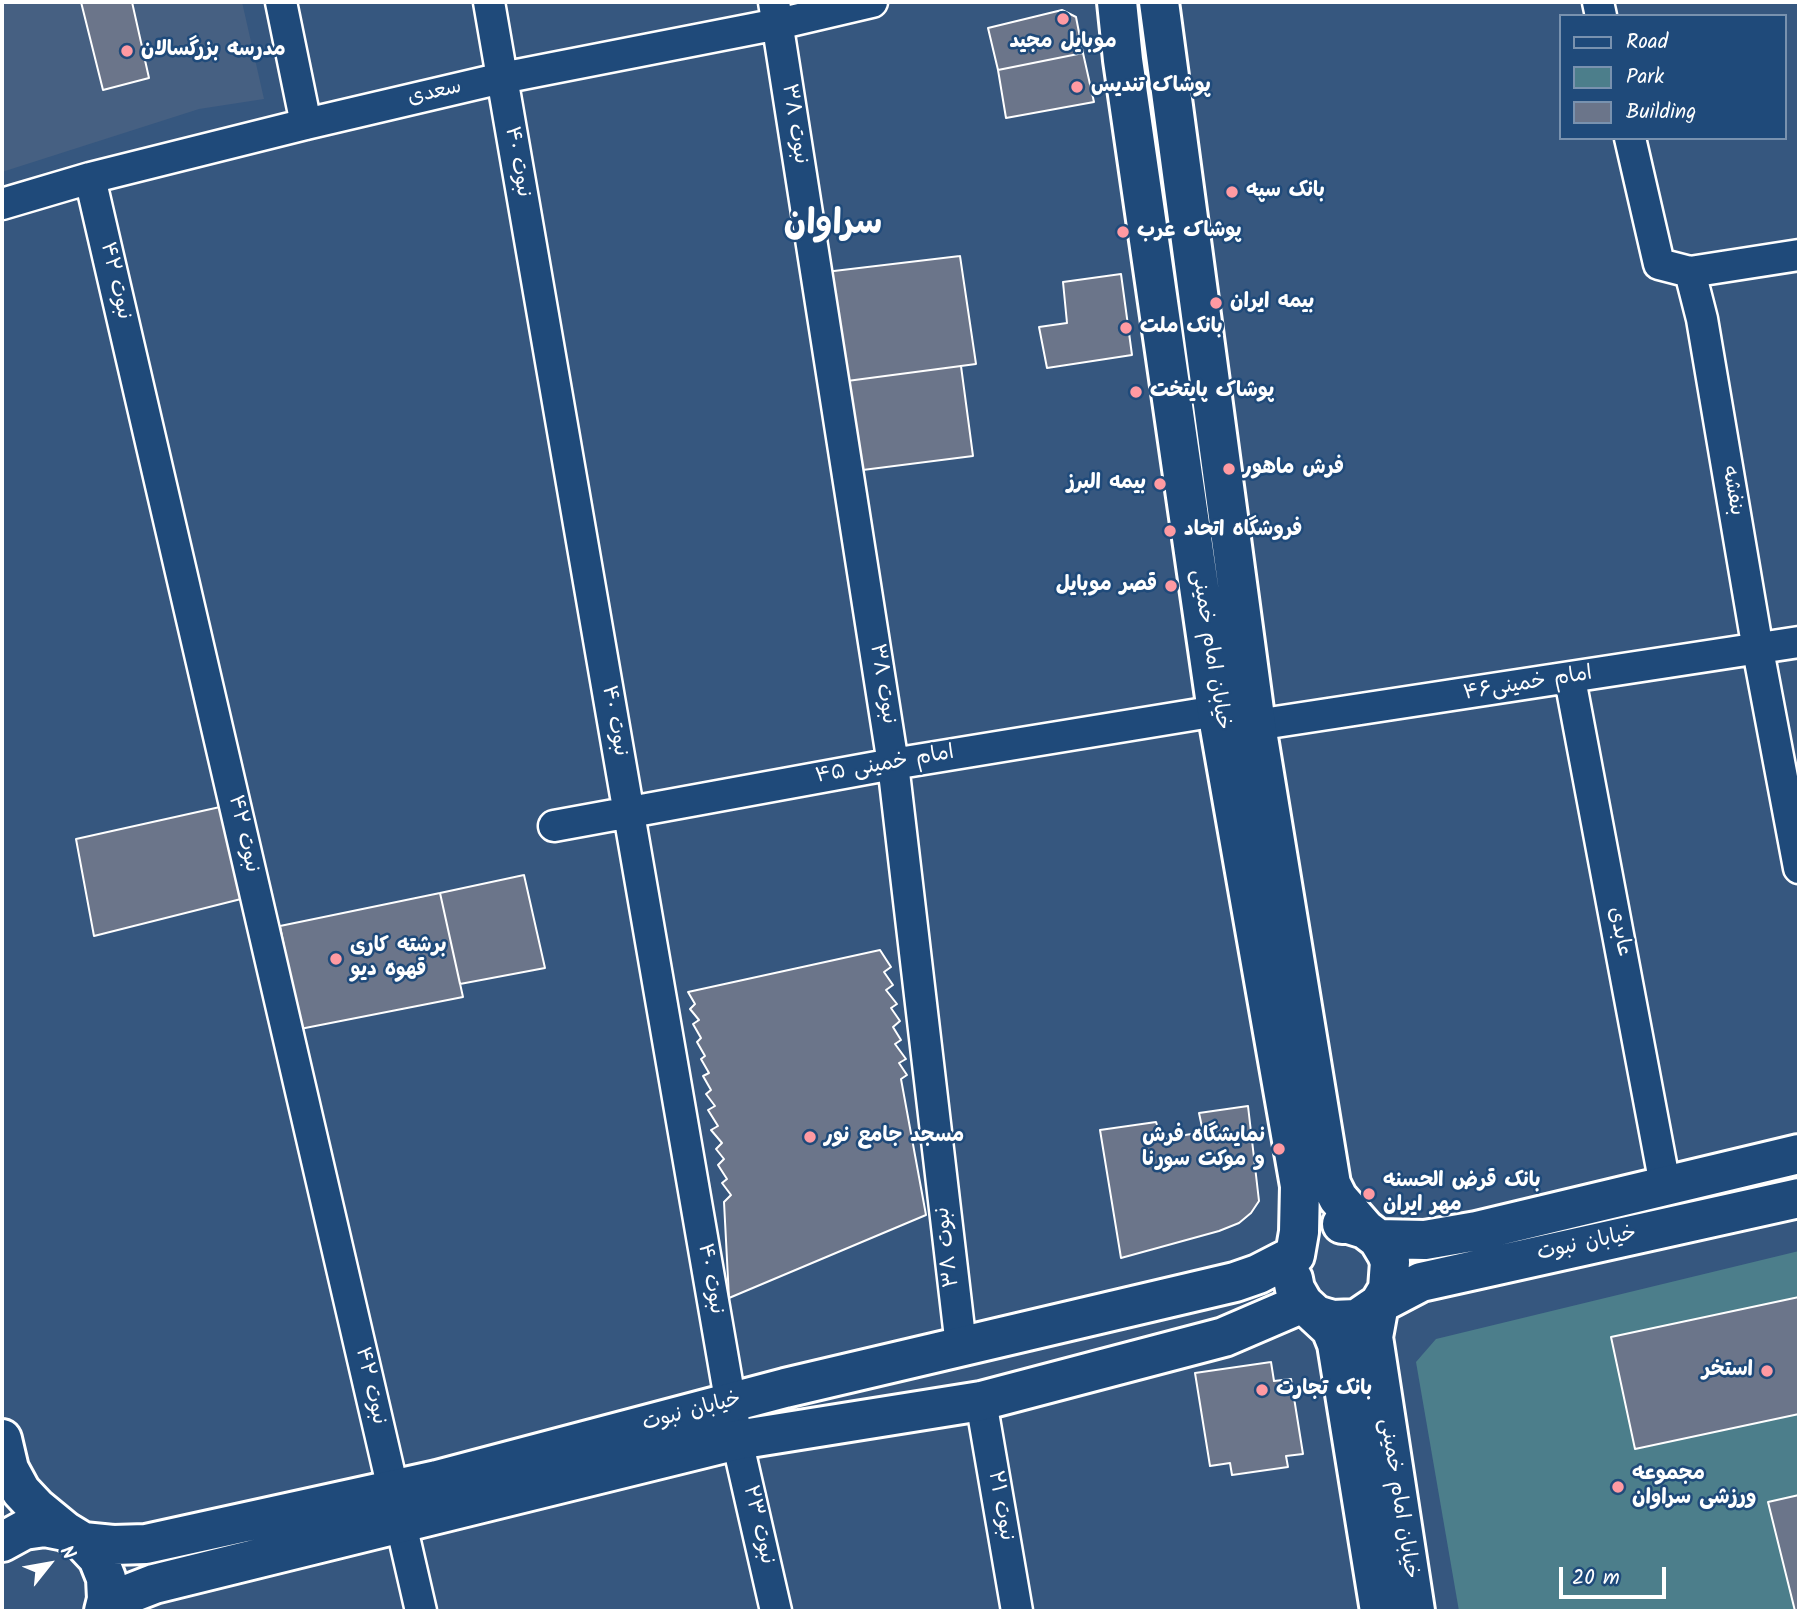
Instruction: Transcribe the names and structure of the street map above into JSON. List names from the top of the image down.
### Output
{
  "streets": {
    "main road": ["خیابان امام خمینی", "خیابان نبوت"],
    "street": [
      "سعدی",
      "نبوت ۳۸",
      "نبوت ۴۰",
      "نبوت ۴۲",
      "بنفشه",
      "امام خمینی۴۶",
      "امام خمینی ۴۵",
      "عابدی",
      "نبوت ۲۱",
      "نبوت ۲۳"
    ]
  },
  "crossings": [
    ["سعدی", "نبوت ۳۸"],
    ["سعدی", "نبوت ۴۰"],
    ["سعدی", "نبوت ۴۲"],
    ["نبوت ۳۸", "امام خمینی ۴۵"],
    ["نبوت ۳۸", "خیابان نبوت"],
    ["نبوت ۴۰", "امام خمینی ۴۵"],
    ["نبوت ۴۰", "خیابان نبوت"],
    ["نبوت ۴۰", "نبوت ۲۳"],
    ["نبوت ۴۲", "خیابان نبوت"],
    ["بنفشه", "امام خمینی۴۶"],
    ["خیابان امام خمینی", "امام خمینی۴۶"],
    ["خیابان امام خمینی", "امام خمینی ۴۵"],
    ["خیابان امام خمینی", "خیابان نبوت"],
    ["امام خمینی۴۶", "عابدی"],
    ["عابدی", "خیابان نبوت"],
    ["خیابان نبوت", "نبوت ۲۱"],
    ["خیابان نبوت", "نبوت ۲۳"]
  ],
  "districts": ["سراوان"],
  "places": [
    "موبایل مجید",
    "مدرسه بزرگسالان",
    "پوشاک تندیس",
    "بانک سپه",
    "پوشاک عرب",
    "بیمه ایران",
    "بانک ملت",
    "پوشاک پایتخت",
    "فرش ماهور",
    "بیمه البرز",
    "فروشگاه اتحاد",
    "قصر موبایل",
    "برشته کاری قهوه دیو",
    "مسجد جامع نور",
    "نمایشگاه فرش و موکت سورنا",
    "بانک قرض الحسنه مهر ایران",
    "استخر",
    "بانک تجارت",
    "مجموعه ورزشی سراوان"
  ],
  "legend": ["Road", "Park", "Building"],
  "scale_bar": "20 m",
  "north": "top right"
}
